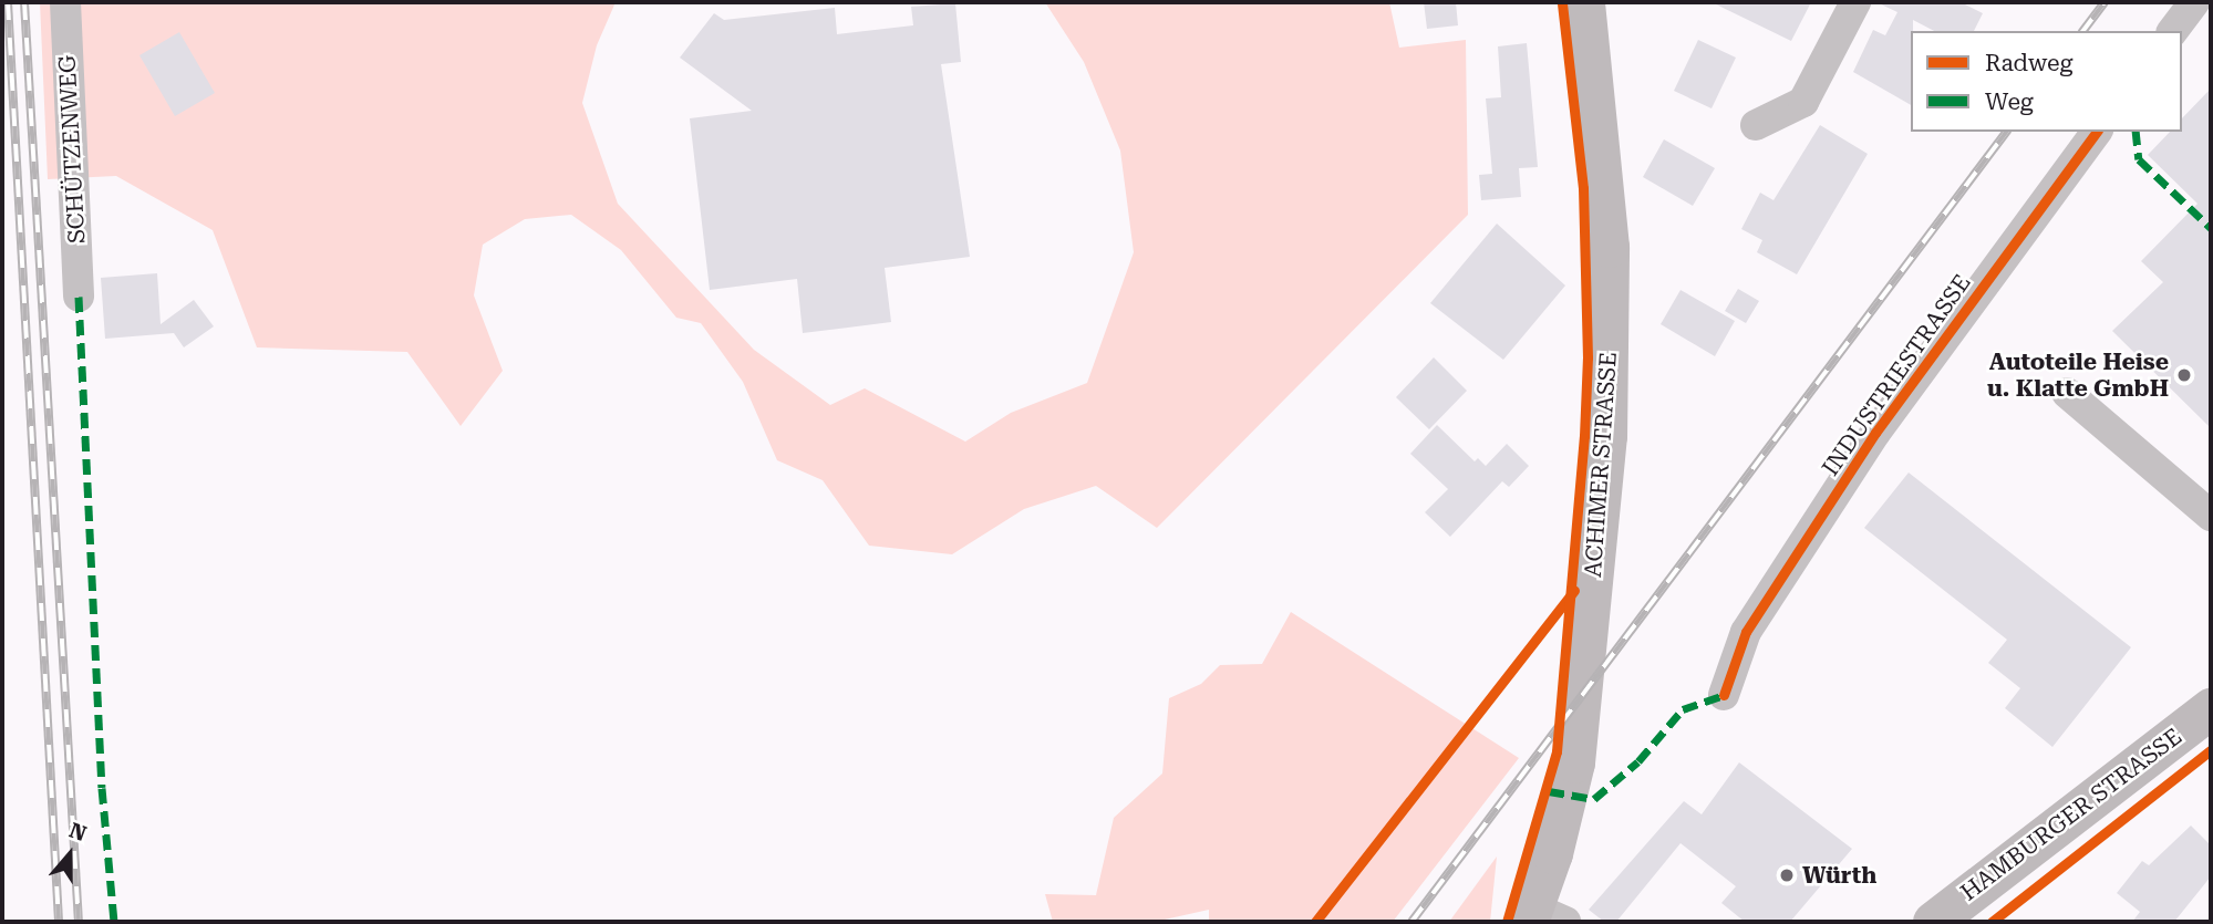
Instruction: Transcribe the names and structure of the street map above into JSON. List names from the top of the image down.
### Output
{
  "streets": {
    "main road": ["ACHIMER STRASSE", "HAMBURGER STRASSE"],
    "street": ["SCHÜTZENWEG", "INDUSTRIESTRASSE"]
  },
  "places": ["Autoteile Heise u. Klatte GmbH", "Würth"],
  "legend": ["Radweg", "Weg"],
  "north": "top"
}
